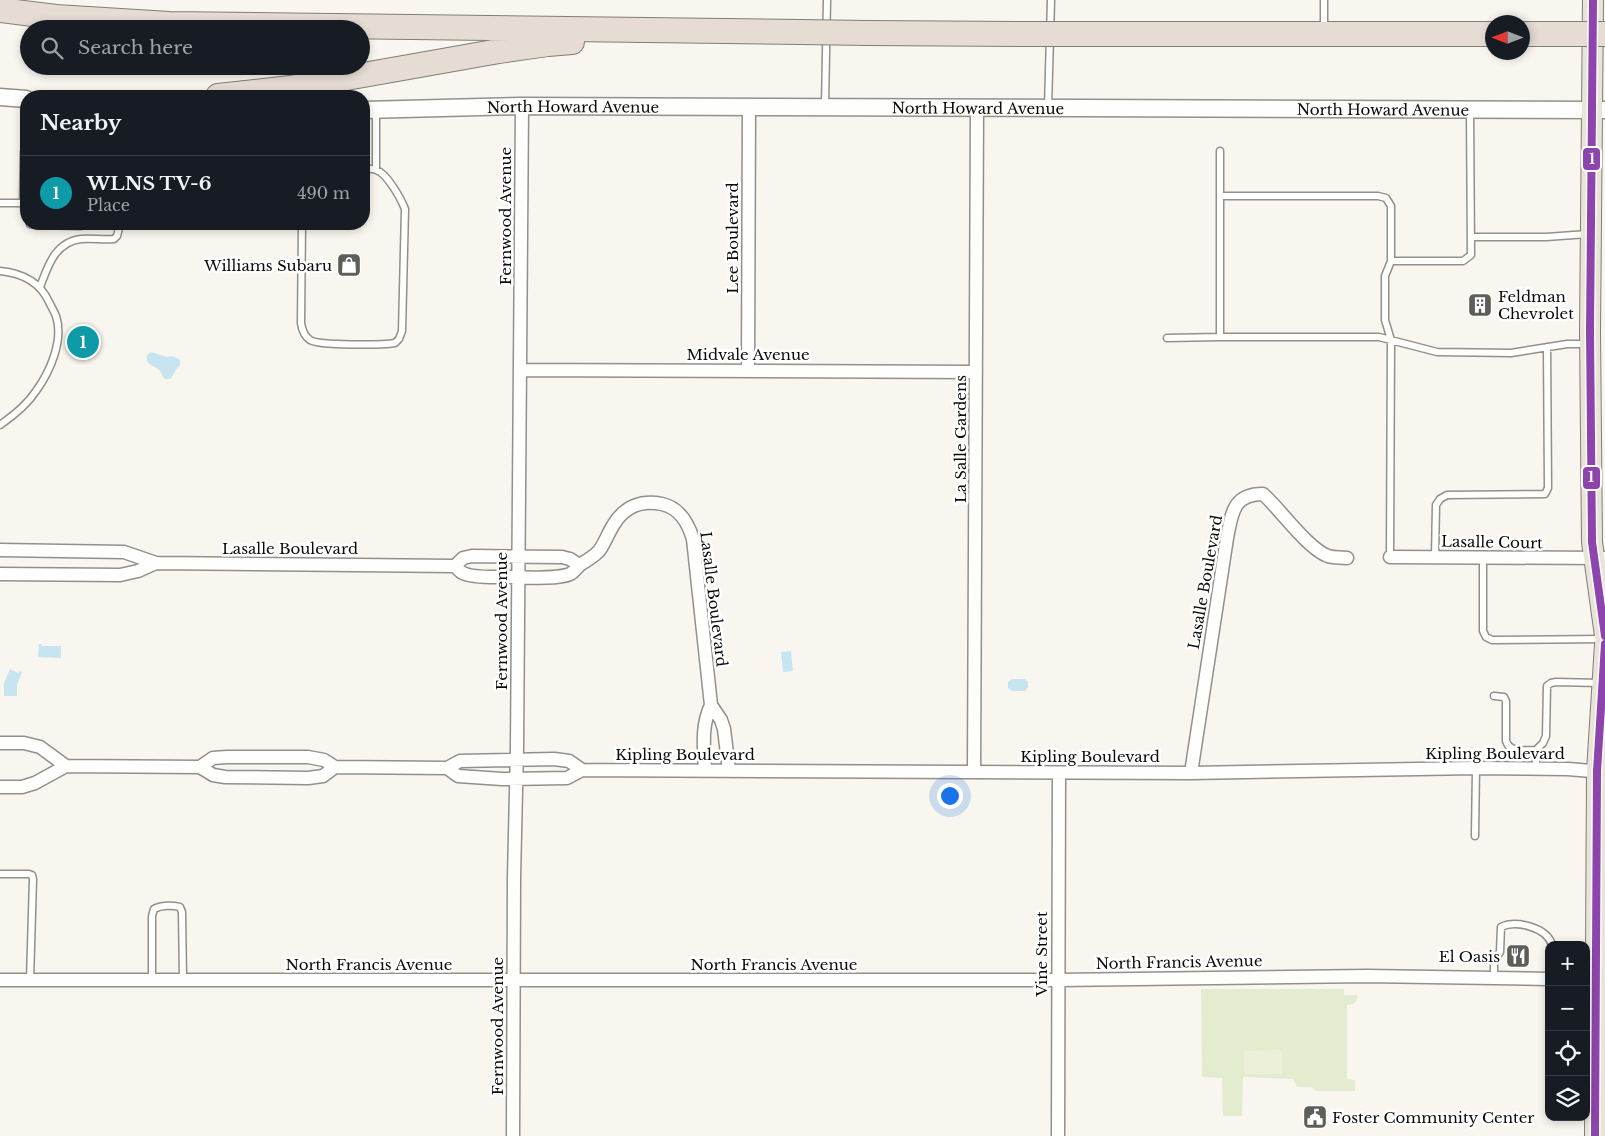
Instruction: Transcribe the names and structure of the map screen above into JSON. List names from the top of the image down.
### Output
{
  "streets": {
    "street": [
      "North Howard Avenue",
      "Fernwood Avenue",
      "Lee Boulevard",
      "Midvale Avenue",
      "La Salle Gardens",
      "Lasalle Court",
      "Lasalle Boulevard",
      "Kipling Boulevard",
      "Vine Street",
      "North Francis Avenue"
    ]
  },
  "crossings": [
    ["North Howard Avenue", "Fernwood Avenue"],
    ["North Howard Avenue", "Lee Boulevard"],
    ["North Howard Avenue", "La Salle Gardens"],
    ["Fernwood Avenue", "Midvale Avenue"],
    ["Fernwood Avenue", "Lasalle Boulevard"],
    ["Fernwood Avenue", "Kipling Boulevard"],
    ["Fernwood Avenue", "North Francis Avenue"],
    ["Lee Boulevard", "Midvale Avenue"],
    ["Midvale Avenue", "La Salle Gardens"],
    ["La Salle Gardens", "Kipling Boulevard"],
    ["Lasalle Boulevard", "Kipling Boulevard"],
    ["Kipling Boulevard", "Vine Street"],
    ["Vine Street", "North Francis Avenue"]
  ],
  "places": {
    "shop": ["Williams Subaru"],
    "building": ["Feldman Chevrolet"],
    "restaurant": ["El Oasis"],
    "public building": ["Foster Community Center"]
  },
  "lines": ["transit line 1"],
  "north": "left",
  "page": {
    "search": "Search here",
    "heading": "Nearby",
    "list": [
      {
        "mark": "1",
        "name": "WLNS TV-6",
        "note": "Place",
        "value": "490 m"
      }
    ],
    "pins": "1",
    "map_buttons": ["+", "−"]
  }
}
